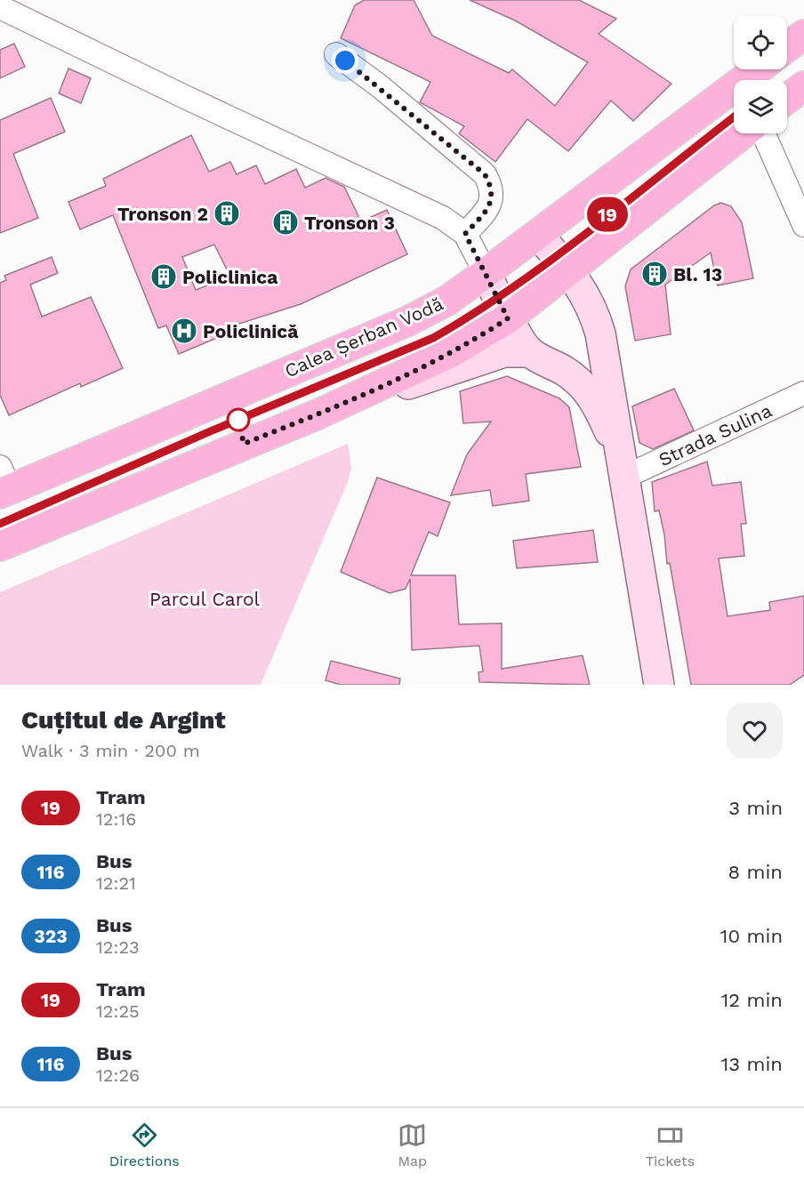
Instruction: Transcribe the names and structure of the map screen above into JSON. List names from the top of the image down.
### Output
{
  "streets": {
    "main road": ["Calea Șerban Vodă"],
    "street": ["Strada Sulina"]
  },
  "parks": ["Parcul Carol"],
  "places": {
    "building": [
      "Tronson 2",
      "Tronson 3",
      "Bl. 13",
      "Policlinica"
    ],
    "hospital": ["Policlinică"]
  },
  "lines": ["tram line 19"],
  "page": {
    "on_map": "19",
    "heading": ["Cuțitul de Argint", "Walk · 3 min · 200 m"],
    "list": [
      {
        "mark": "19",
        "name": "Tram",
        "note": "12:16",
        "value": "3 min"
      },
      {
        "mark": "116",
        "name": "Bus",
        "note": "12:21",
        "value": "8 min"
      },
      {
        "mark": "323",
        "name": "Bus",
        "note": "12:23",
        "value": "10 min"
      },
      {
        "mark": "19",
        "name": "Tram",
        "note": "12:25",
        "value": "12 min"
      },
      {
        "mark": "116",
        "name": "Bus",
        "note": "12:26",
        "value": "13 min"
      }
    ],
    "tabs": ["Directions", "Map", "Tickets"]
  }
}
